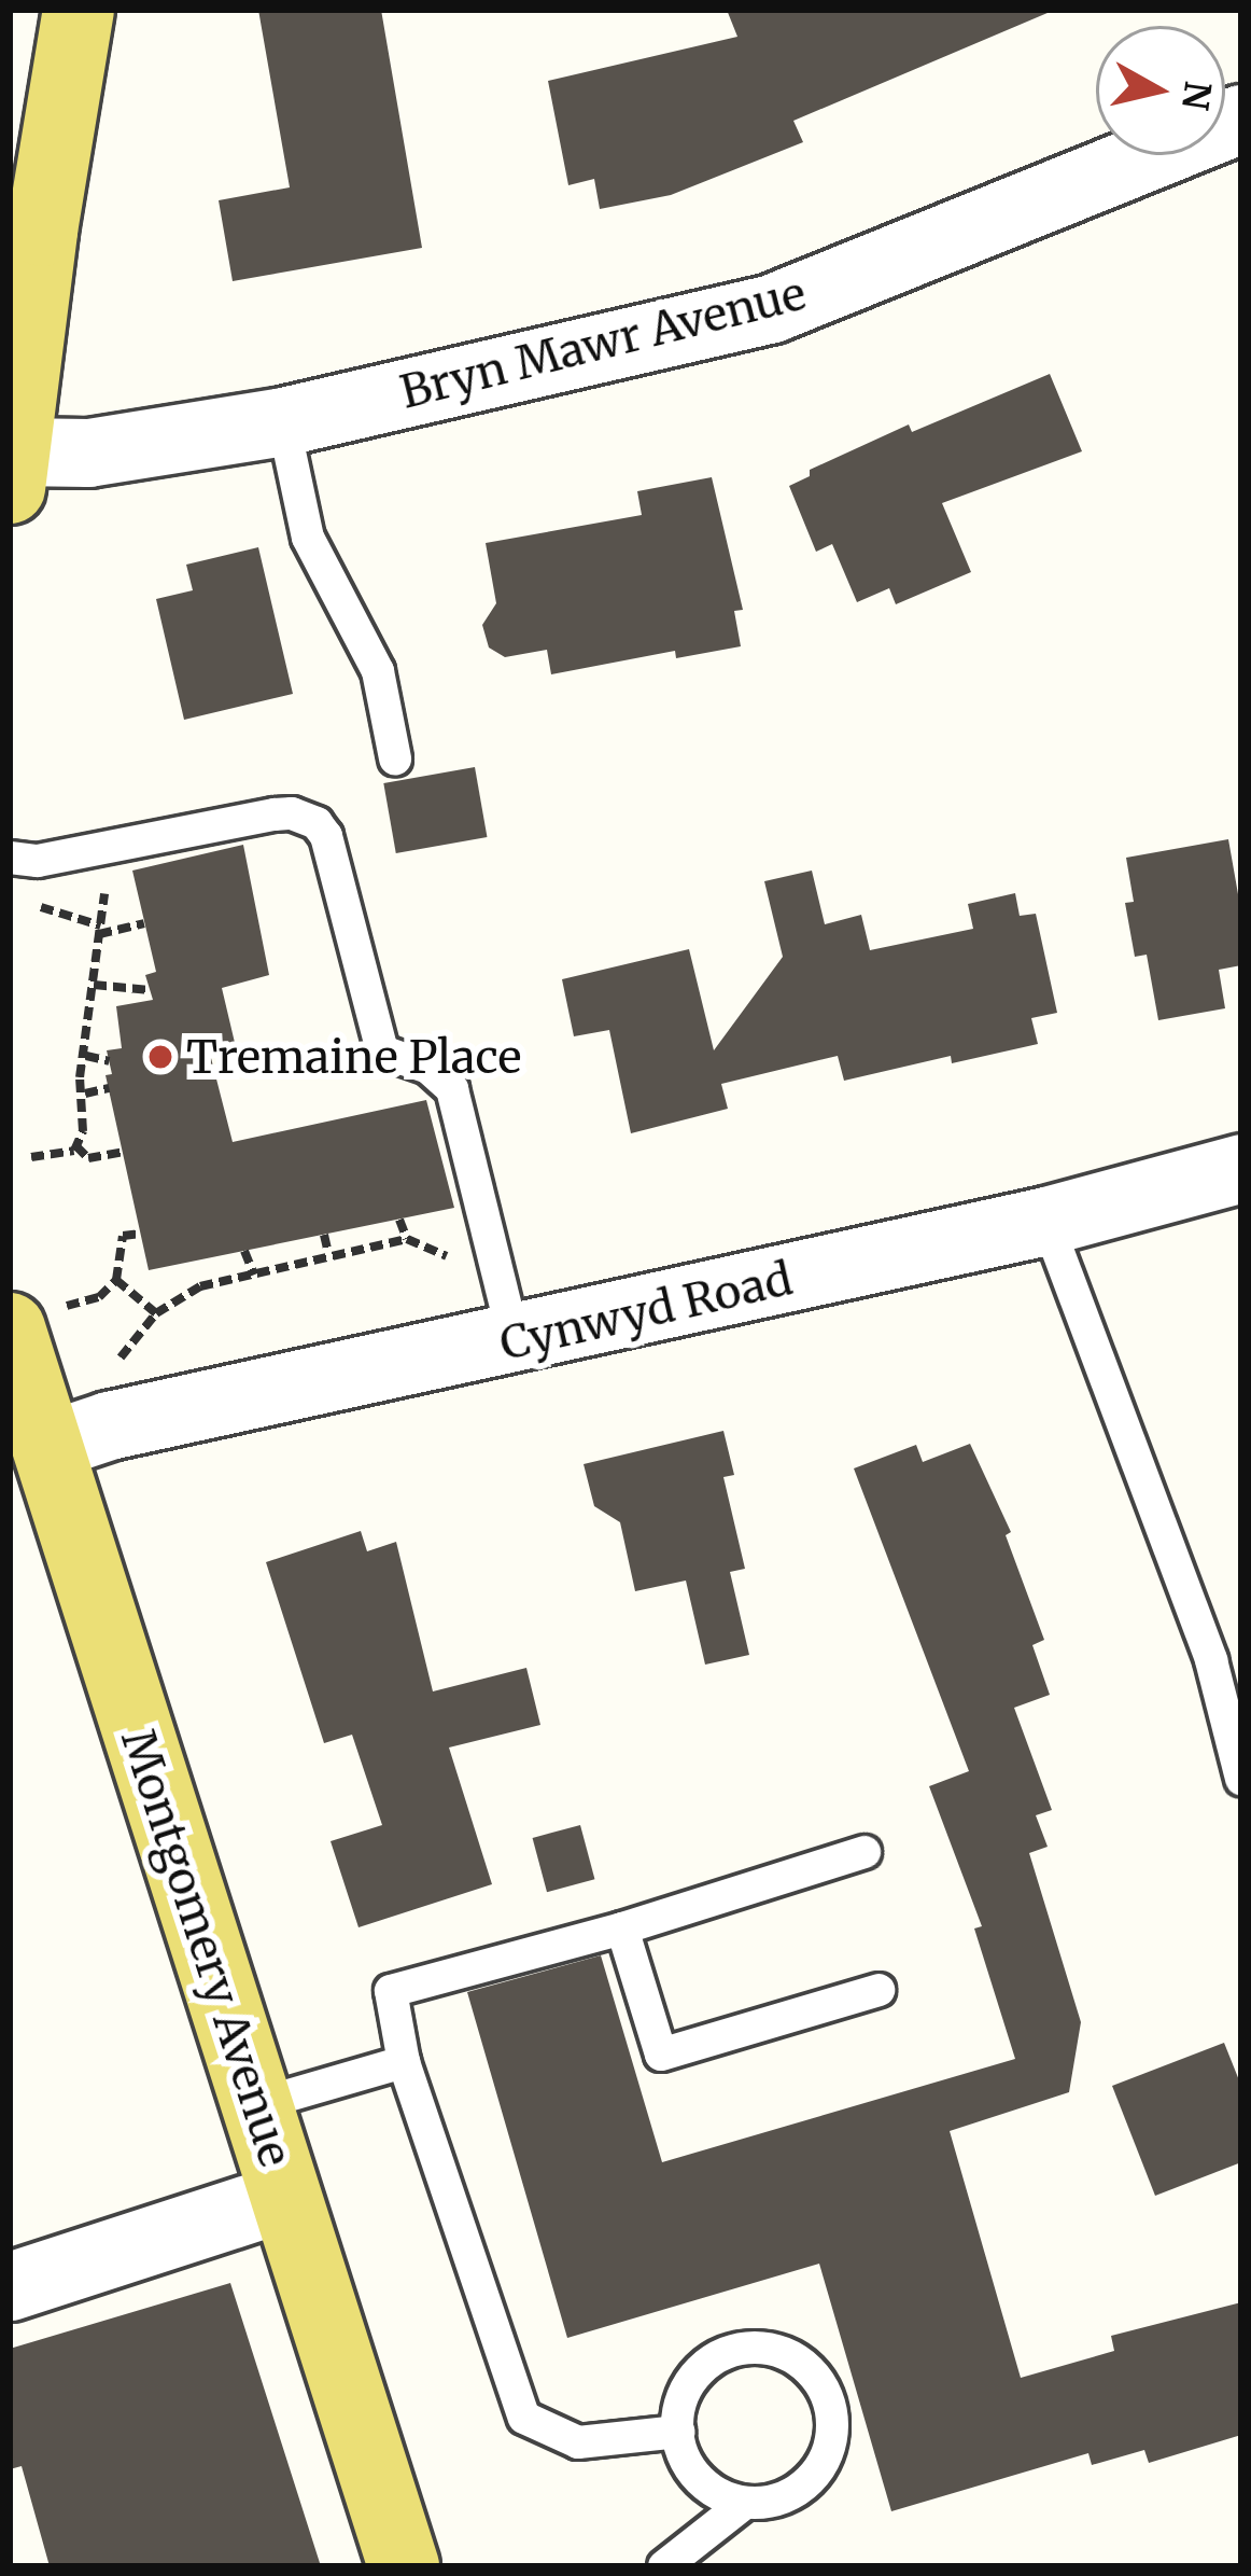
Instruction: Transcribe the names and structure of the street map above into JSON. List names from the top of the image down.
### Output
{
  "streets": {
    "main road": ["Montgomery Avenue"],
    "street": ["Bryn Mawr Avenue", "Cynwyd Road"]
  },
  "crossings": [
    ["Cynwyd Road", "Montgomery Avenue"]
  ],
  "places": ["Tremaine Place"],
  "north": "right"
}
